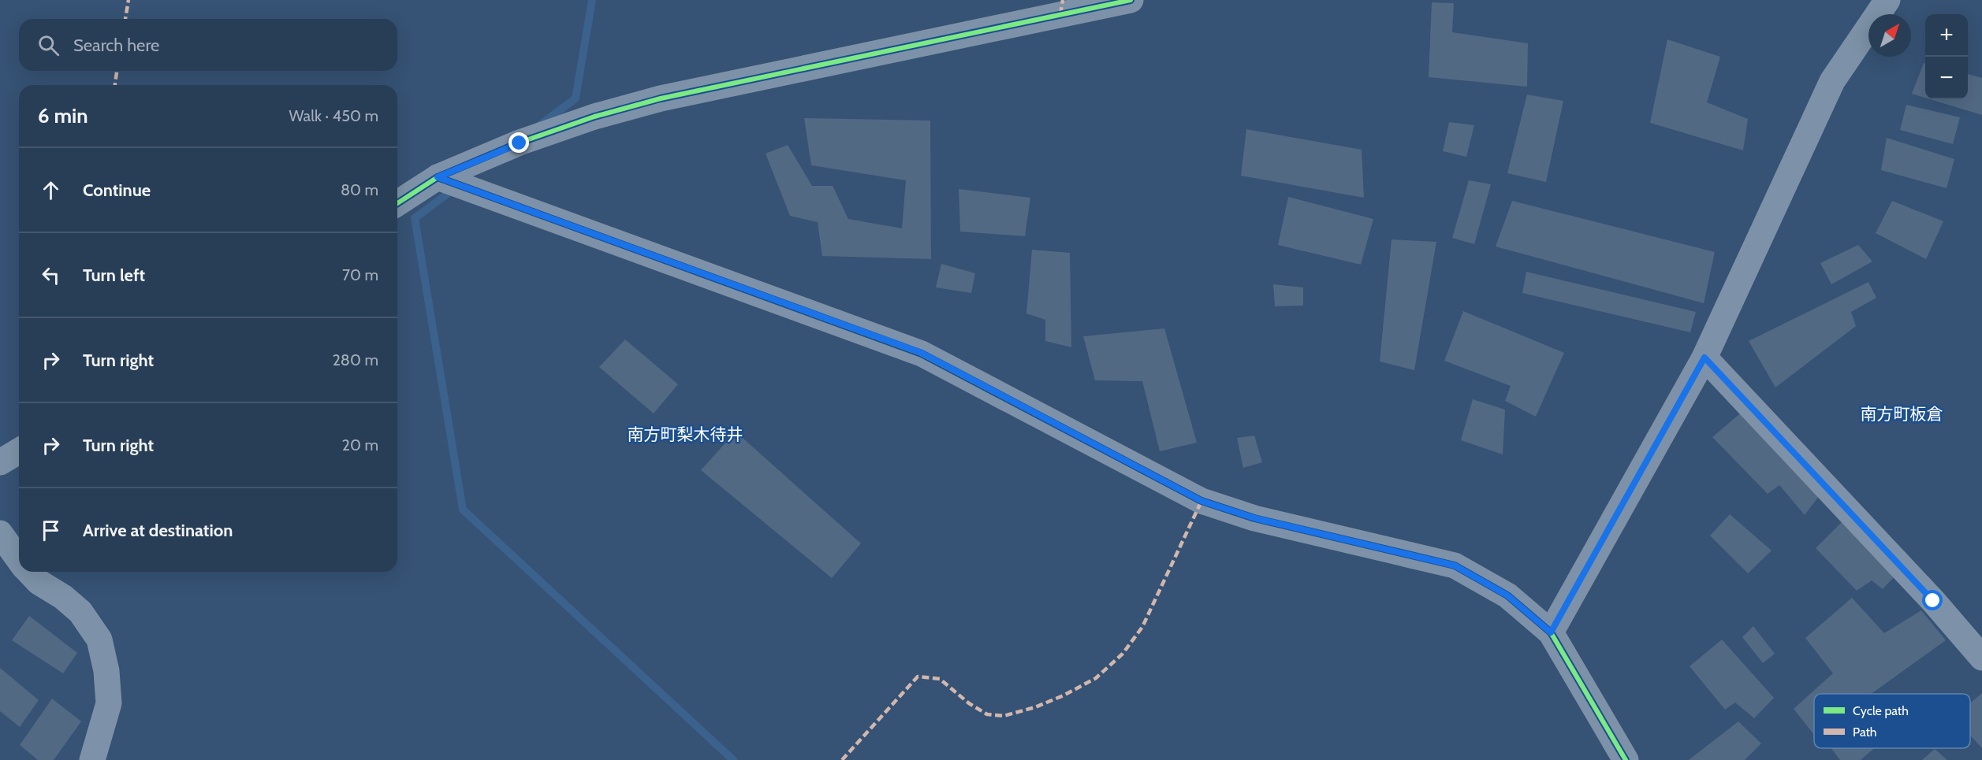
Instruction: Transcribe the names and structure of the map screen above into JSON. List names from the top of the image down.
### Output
{
  "districts": ["南方町板倉", "南方町梨木待井"],
  "legend": ["Cycle path", "Path"],
  "north": "top right",
  "page": {
    "map_buttons": ["+", "−"],
    "search": "Search here",
    "heading": ["6 min", "Walk · 450 m"],
    "list": [
      ["Continue", "80 m"],
      ["Turn left", "70 m"],
      ["Turn right", "280 m"],
      ["Turn right", "20 m"],
      "Arrive at destination"
    ]
  }
}
